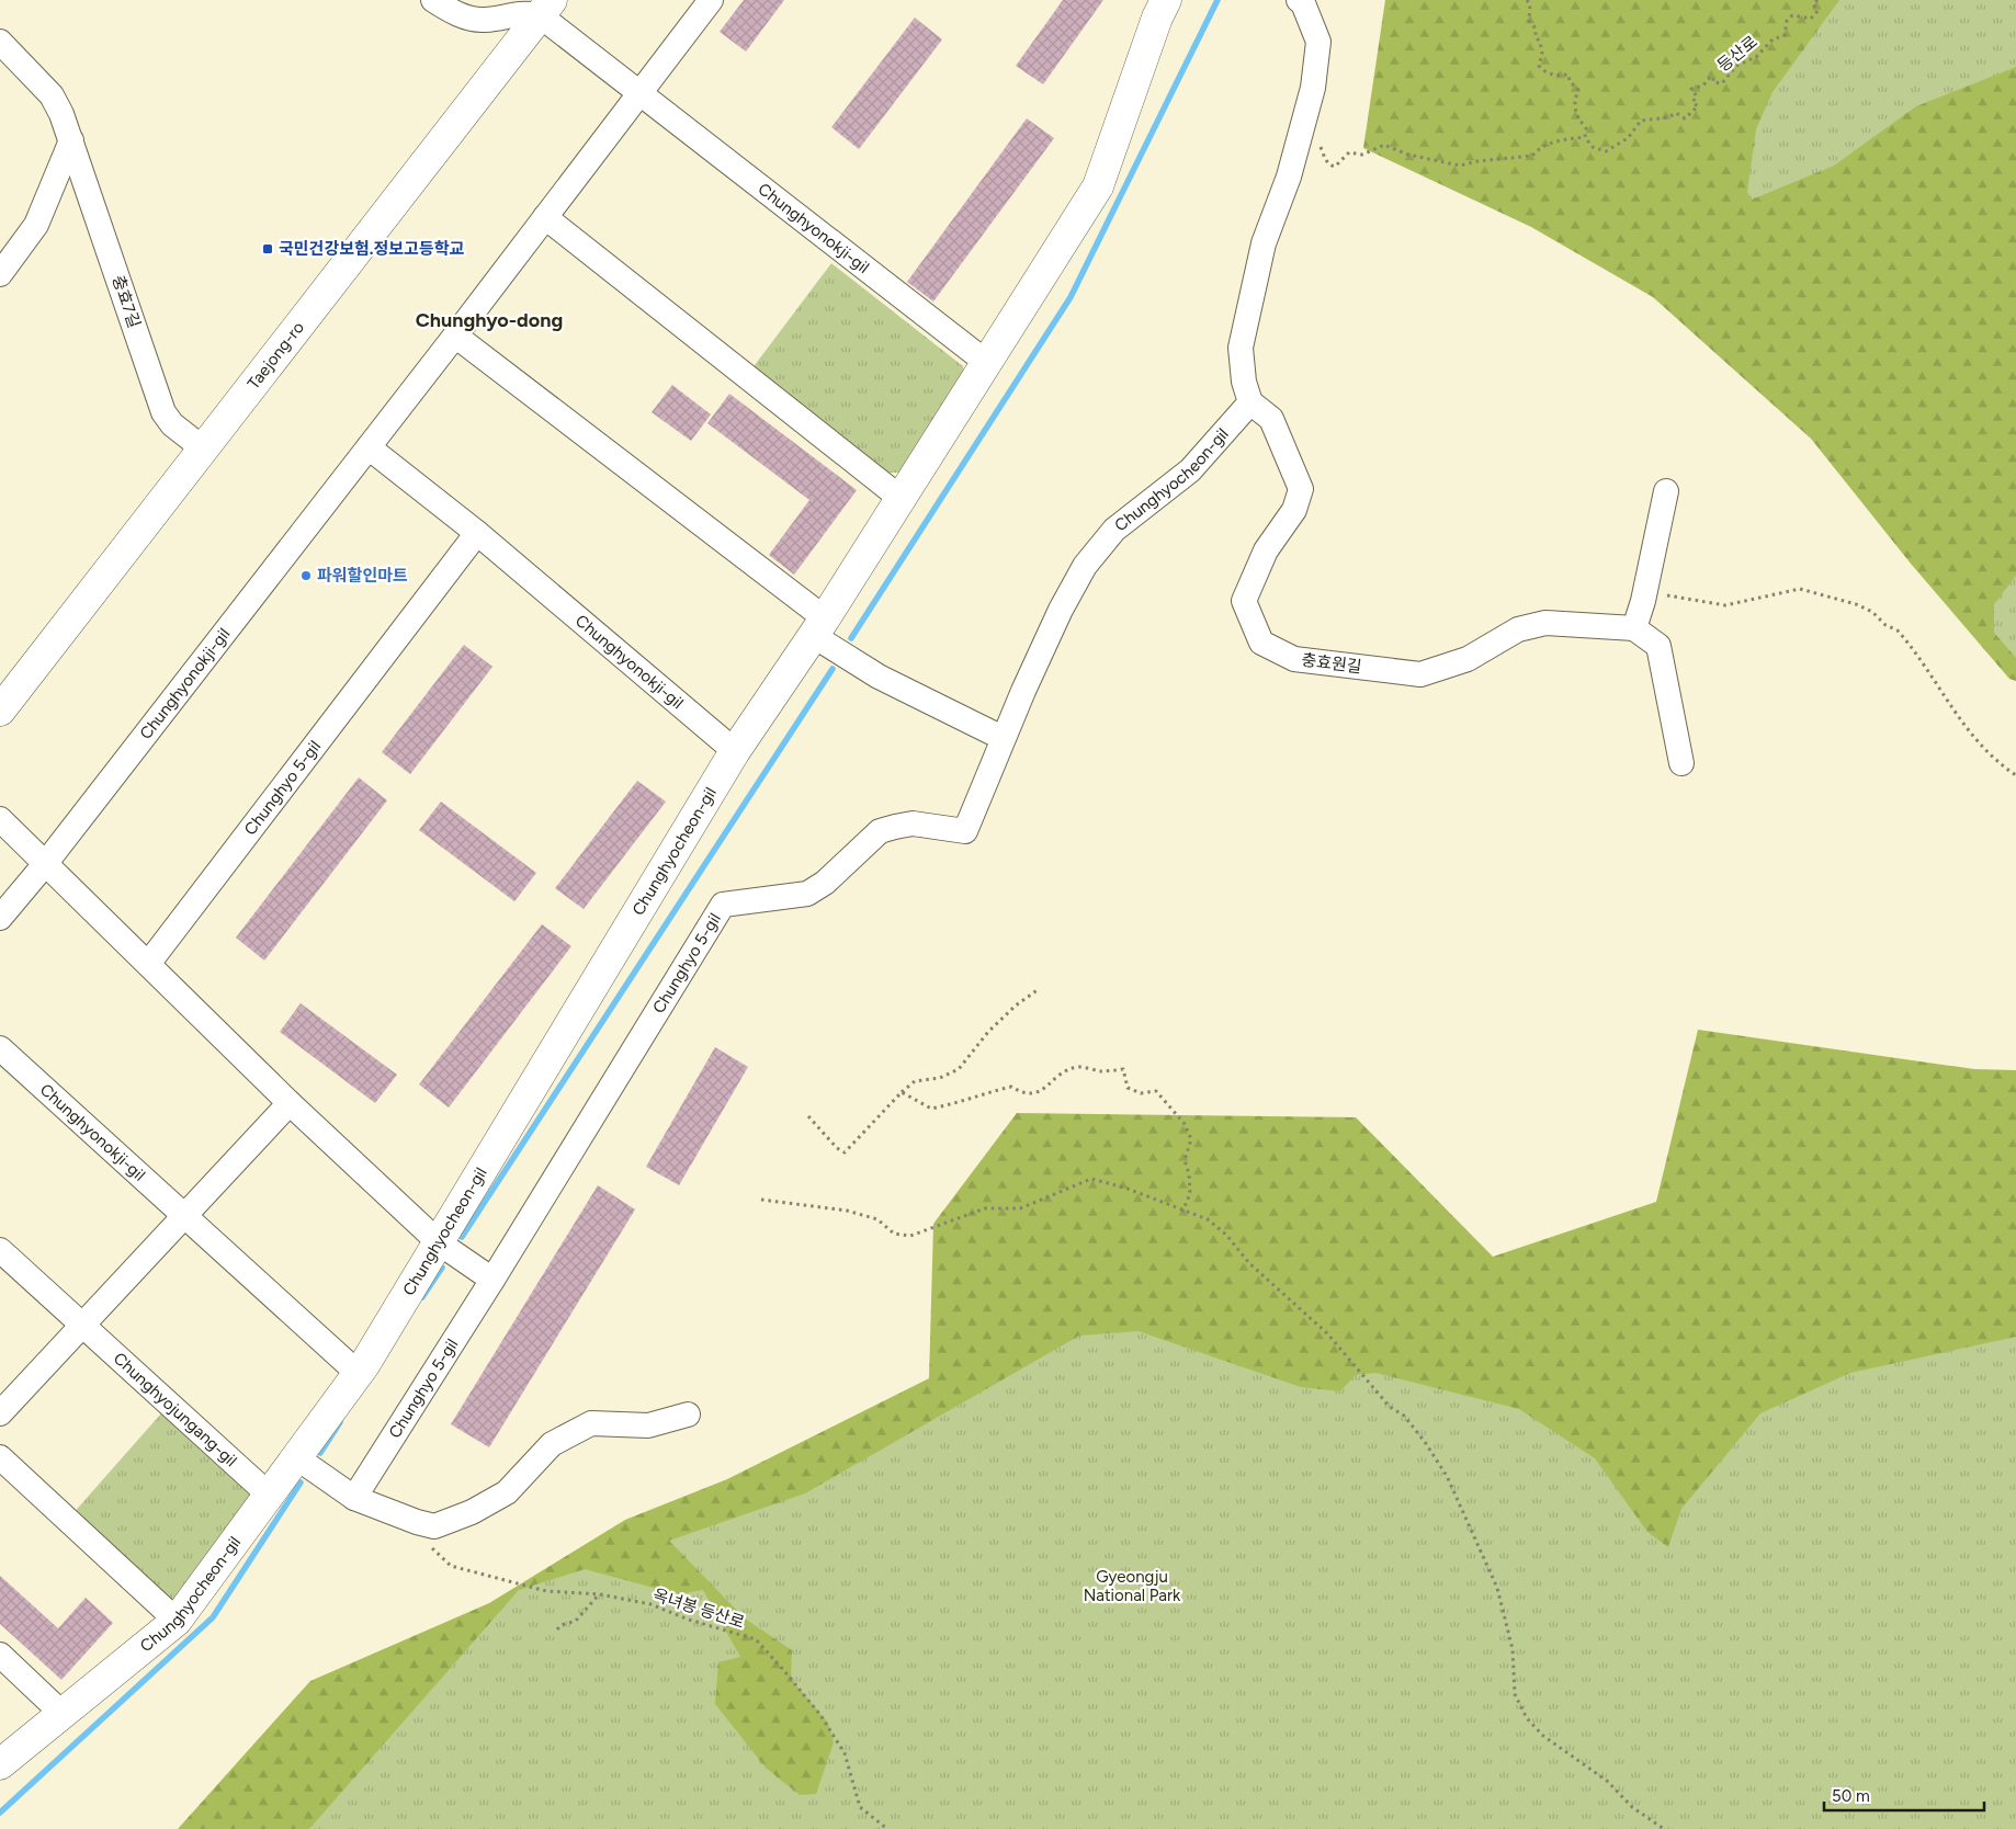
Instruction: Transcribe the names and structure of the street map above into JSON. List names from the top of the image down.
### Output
{
  "streets": {
    "street": [
      "Chunghyonokji-gil",
      "충효7길",
      "Taejong-ro",
      "Chunghyocheon-gil",
      "충효원길",
      "Chunghyo 5-gil",
      "Chunghyojungang-gil"
    ],
    "path": ["등산로", "옥녀봉 등산로"]
  },
  "crossings": [
    ["Chunghyonokji-gil", "Chunghyocheon-gil"],
    ["Chunghyonokji-gil", "Chunghyo 5-gil"],
    ["충효7길", "Taejong-ro"],
    ["Chunghyocheon-gil", "충효원길"],
    ["Chunghyocheon-gil", "Chunghyo 5-gil"],
    ["Chunghyocheon-gil", "Chunghyojungang-gil"]
  ],
  "districts": ["Chunghyo-dong"],
  "parks": ["Gyeongju National Park"],
  "places": {
    "transit": ["국민건강보험.정보고등학교"],
    "other": ["파워할인마트"]
  },
  "scale_bar": "50 m"
}
